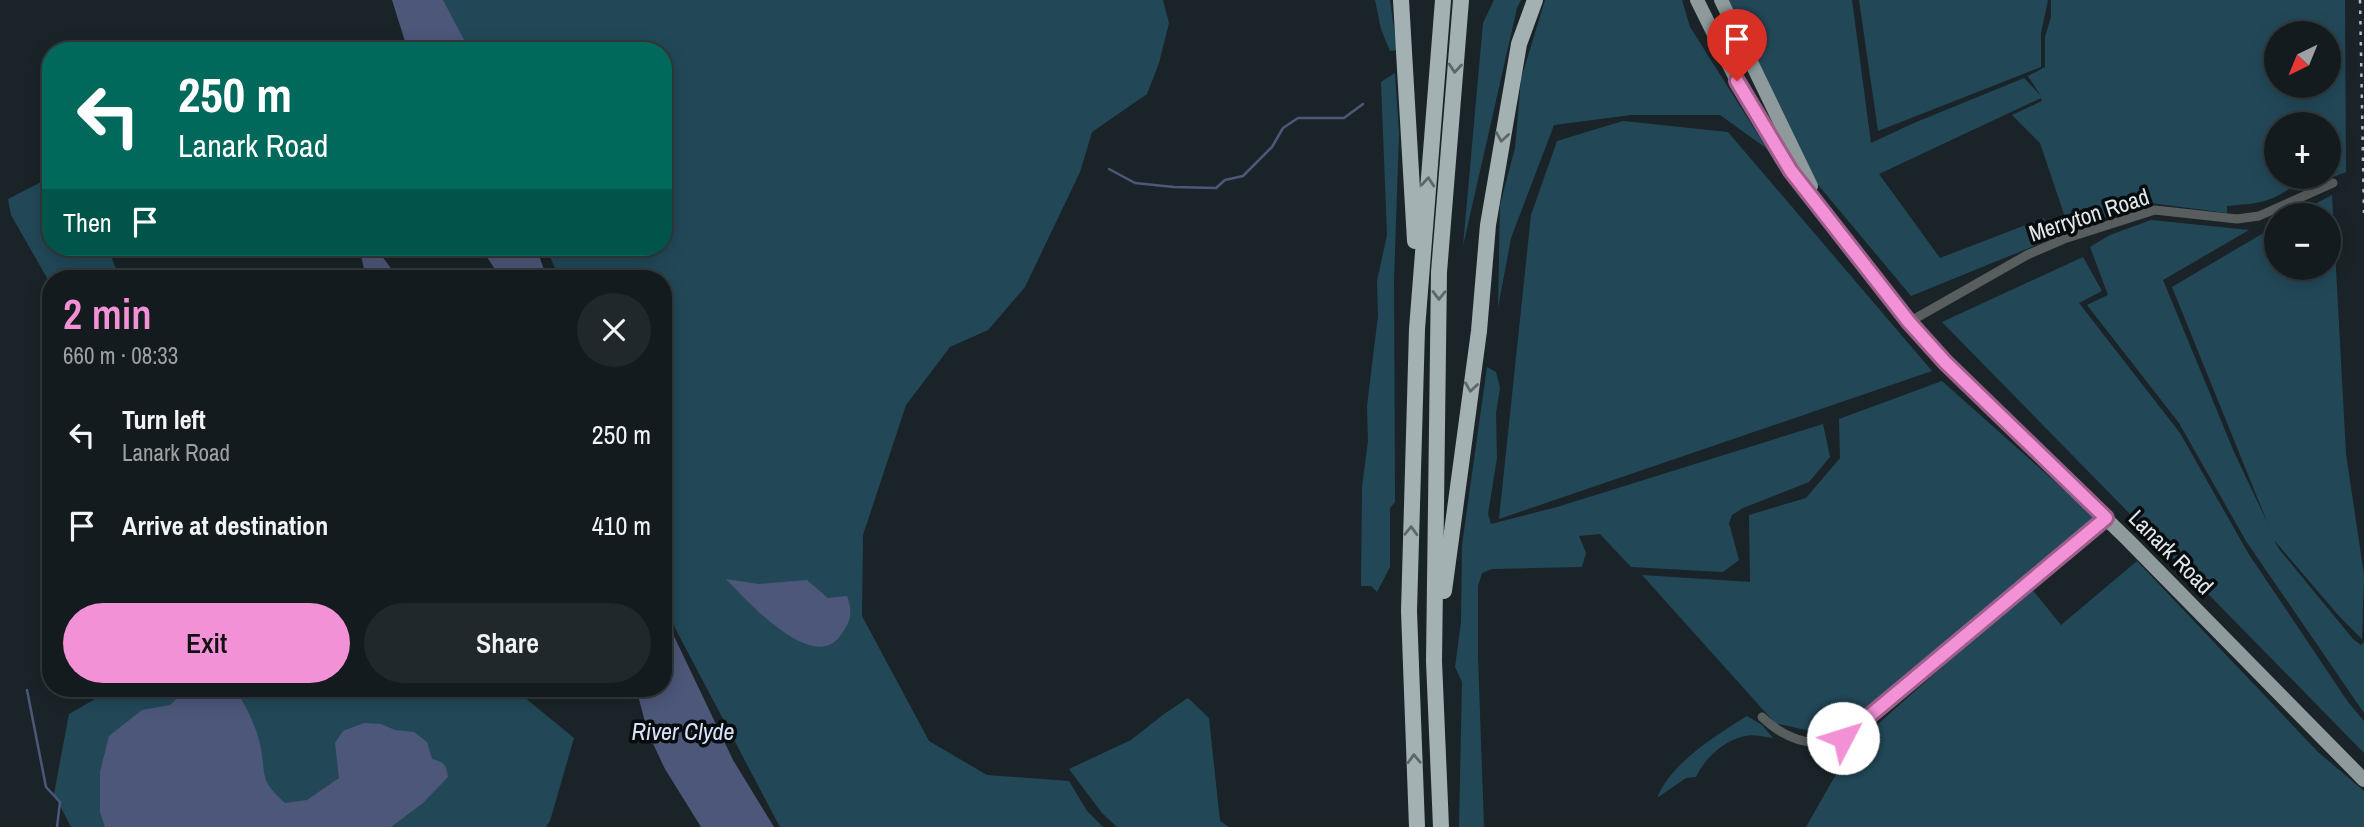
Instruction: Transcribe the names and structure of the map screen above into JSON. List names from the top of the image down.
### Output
{
  "streets": {
    "main road": ["Lanark Road"],
    "street": ["Merryton Road"]
  },
  "crossings": [
    ["Merryton Road", "Lanark Road"]
  ],
  "water": ["River Clyde"],
  "north": "bottom left",
  "page": {
    "map_buttons": ["+", "−"],
    "turn": ["250 m", "Lanark Road"],
    "then": "Then",
    "heading": ["2 min", "660 m · 08:33"],
    "list": [
      {
        "name": "Turn left",
        "note": "Lanark Road",
        "value": "250 m"
      },
      {
        "name": "Arrive at destination",
        "value": "410 m"
      }
    ],
    "buttons": ["Exit", "Share"]
  }
}
